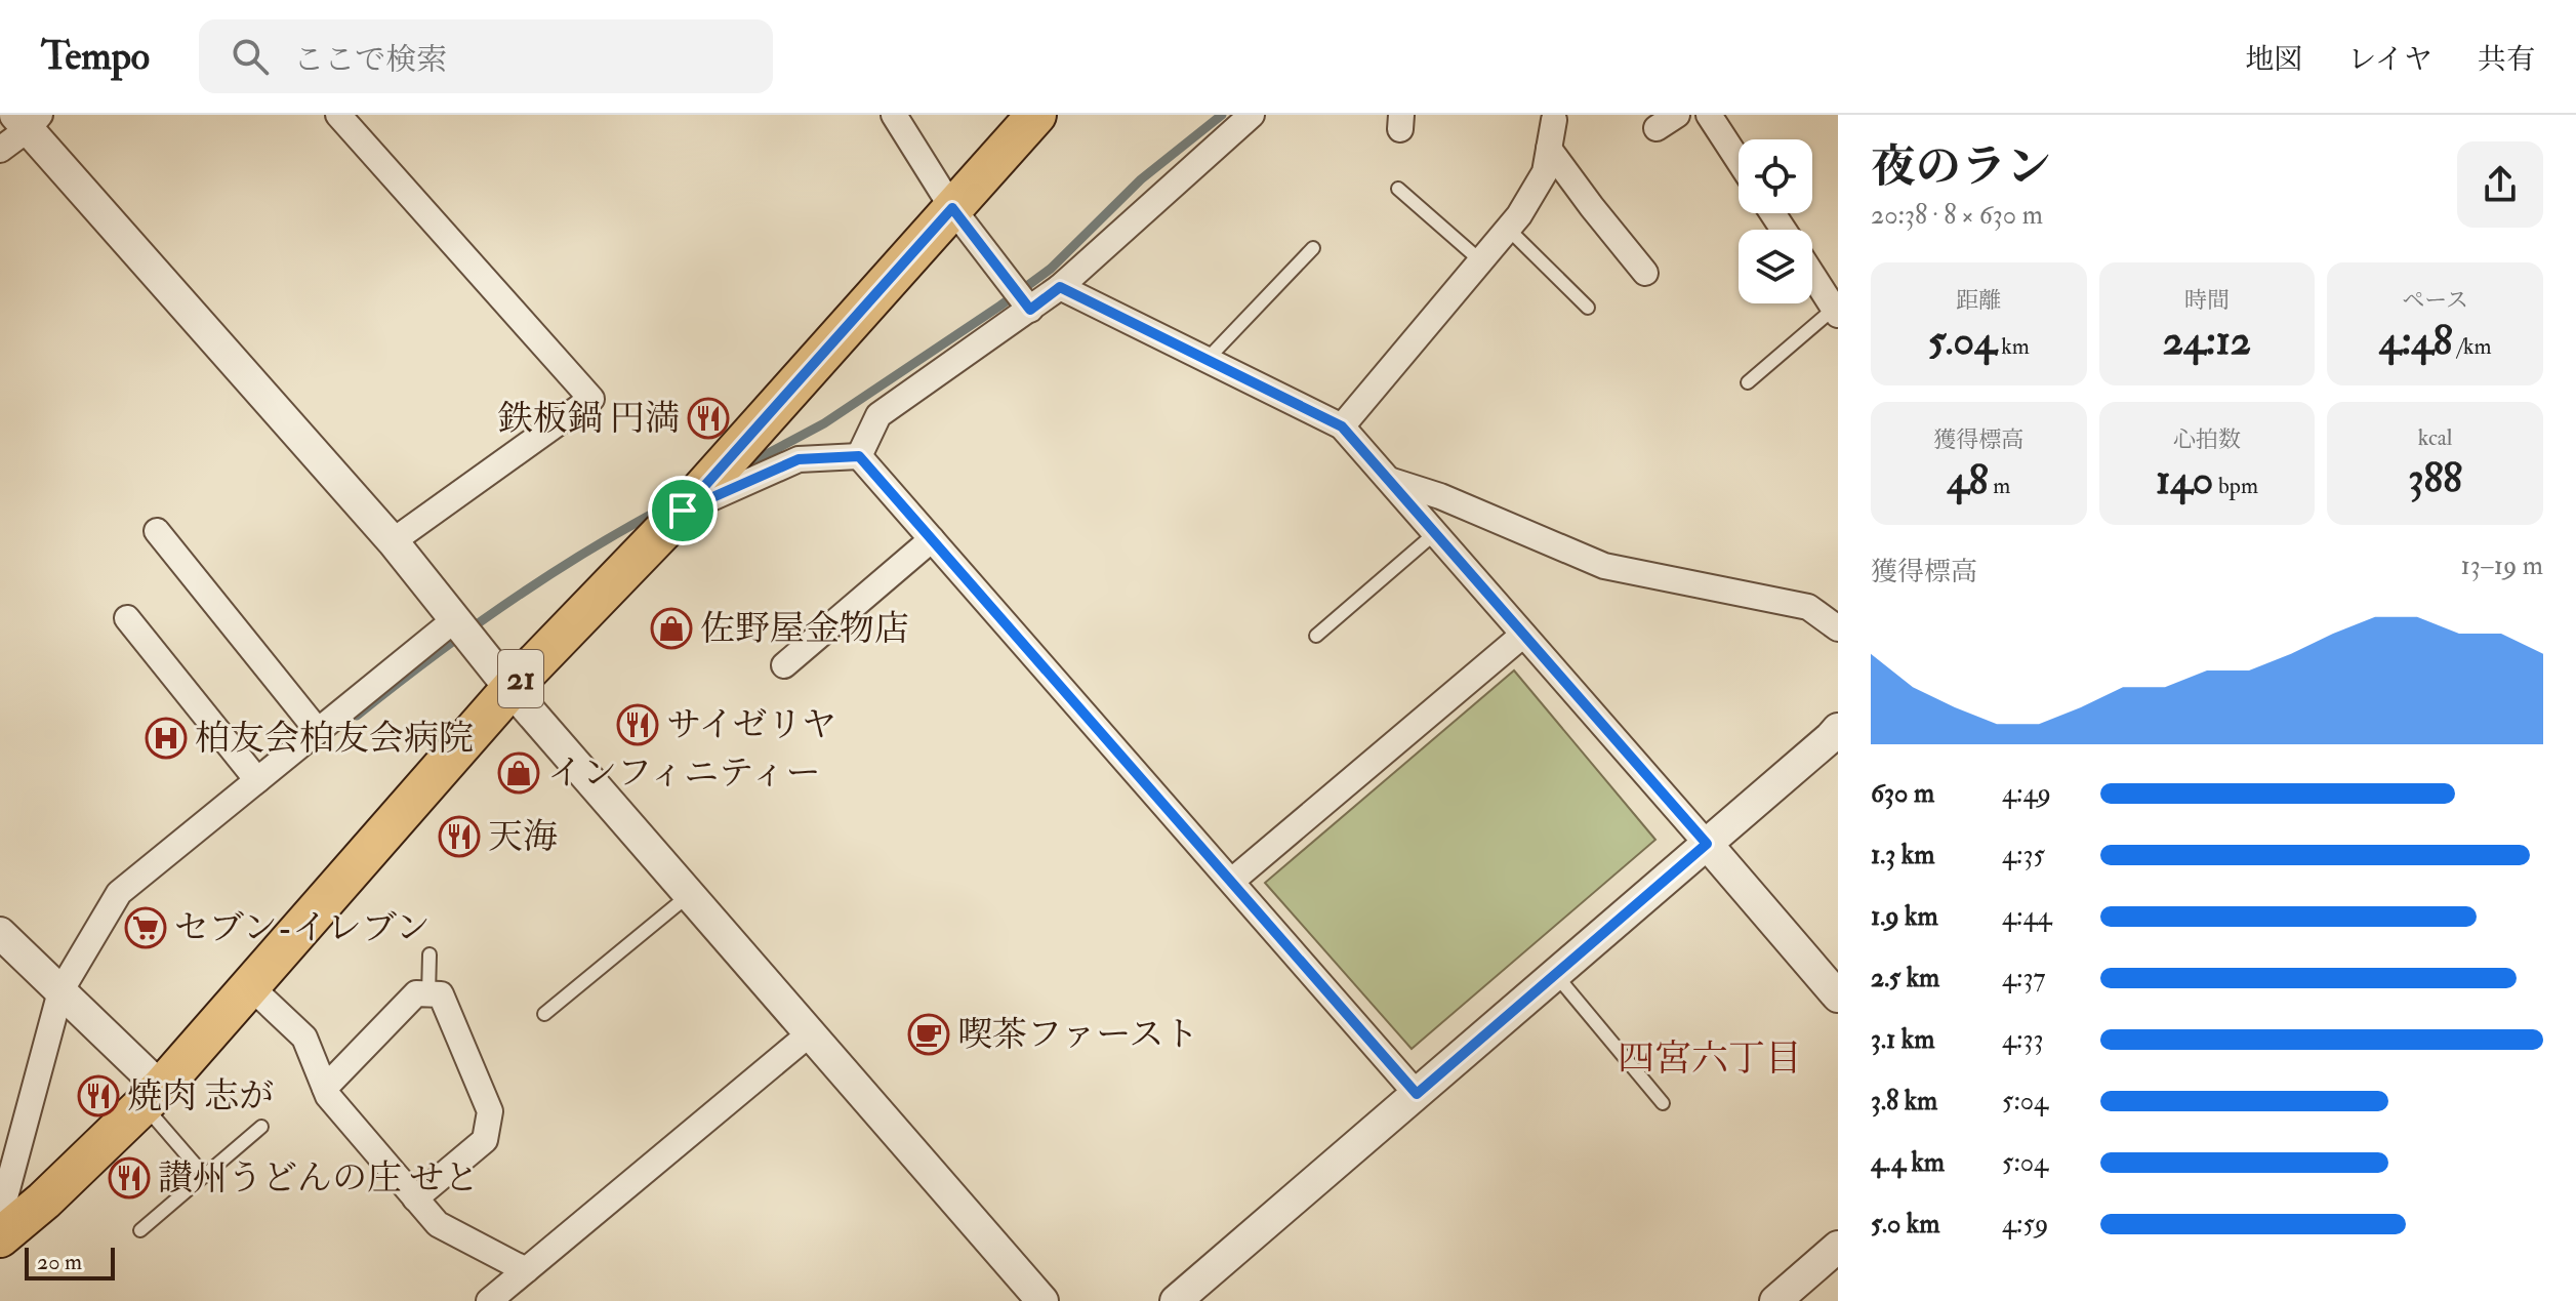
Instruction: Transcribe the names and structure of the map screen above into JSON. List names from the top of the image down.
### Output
{
  "streets": {
    "main road": ["21"]
  },
  "districts": ["四宮六丁目"],
  "places": {
    "restaurant": [
      "鉄板鍋 円満",
      "サイゼリヤ",
      "天海",
      "焼肉 志が",
      "讃州うどんの庄 せと"
    ],
    "shop": ["佐野屋金物店", "インフィニティー"],
    "hospital": ["柏友会柏友会病院"],
    "supermarket": ["セブン-イレブン"],
    "cafe": ["喫茶ファースト"]
  },
  "scale_bar": "20 m",
  "page": {
    "header": "Tempo",
    "search": "ここで検索",
    "nav": ["地図", "レイヤ", "共有"],
    "heading": ["夜のラン", "20:38 · 8 × 630 m"],
    "stats": [
      ["距離", "5.04 km"],
      ["時間", "24:12"],
      ["ペース", "4:48 /km"],
      ["獲得標高", "48 m"],
      ["心拍数", "140 bpm"],
      ["kcal", "388"]
    ],
    "chart": ["獲得標高", "13–19 m"],
    "list": [
      {
        "name": "630 m",
        "note": "4:49"
      },
      {
        "name": "1.3 km",
        "note": "4:35"
      },
      {
        "name": "1.9 km",
        "note": "4:44"
      },
      {
        "name": "2.5 km",
        "note": "4:37"
      },
      {
        "name": "3.1 km",
        "note": "4:33"
      },
      {
        "name": "3.8 km",
        "note": "5:04"
      },
      {
        "name": "4.4 km",
        "note": "5:04"
      },
      {
        "name": "5.0 km",
        "note": "4:59"
      }
    ],
    "scale": "20 m"
  }
}
